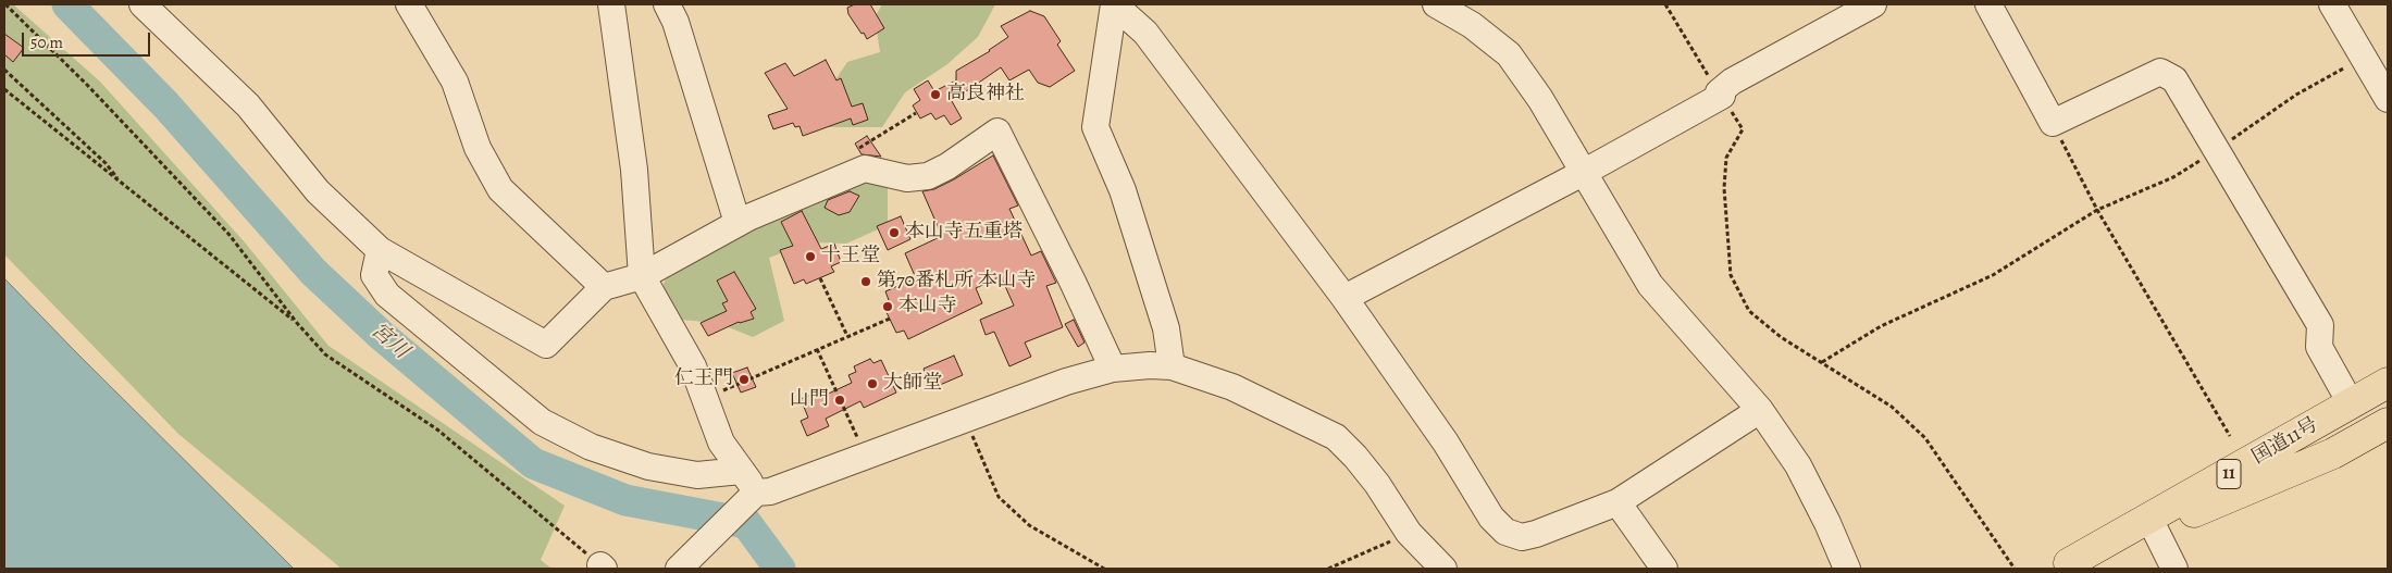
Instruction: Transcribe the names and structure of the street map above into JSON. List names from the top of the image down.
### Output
{
  "streets": {
    "highway": ["国道11号", "11"]
  },
  "water": ["宮川"],
  "places": [
    "高良神社",
    "本山寺五重塔",
    "十王堂",
    "第70番札所 本山寺",
    "本山寺",
    "仁王門",
    "大師堂",
    "山門"
  ],
  "scale_bar": "50 m"
}
